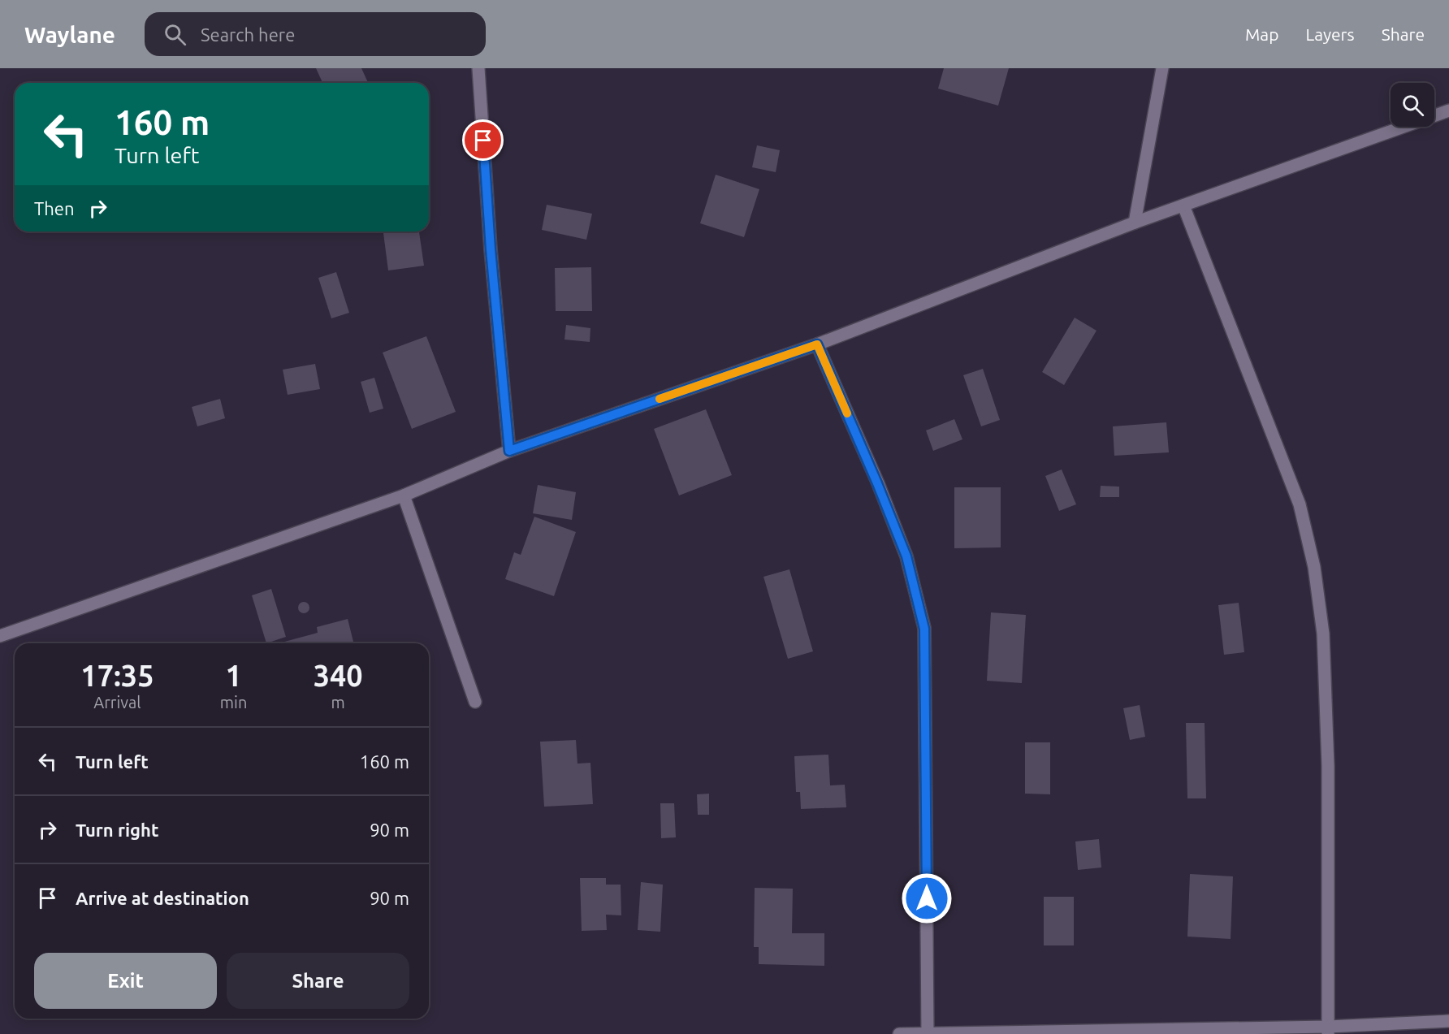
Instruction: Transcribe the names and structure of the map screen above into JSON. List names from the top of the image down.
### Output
{
  "page": {
    "header": "Waylane",
    "search": "Search here",
    "nav": ["Map", "Layers", "Share"],
    "turn": ["160 m", "Turn left"],
    "then": "Then",
    "eta": [
      "17:35",
      "Arrival",
      "1",
      "min",
      "340",
      "m"
    ],
    "list": [
      {
        "name": "Turn left",
        "value": "160 m"
      },
      {
        "name": "Turn right",
        "value": "90 m"
      },
      {
        "name": "Arrive at destination",
        "value": "90 m"
      }
    ],
    "buttons": ["Exit", "Share"]
  }
}
